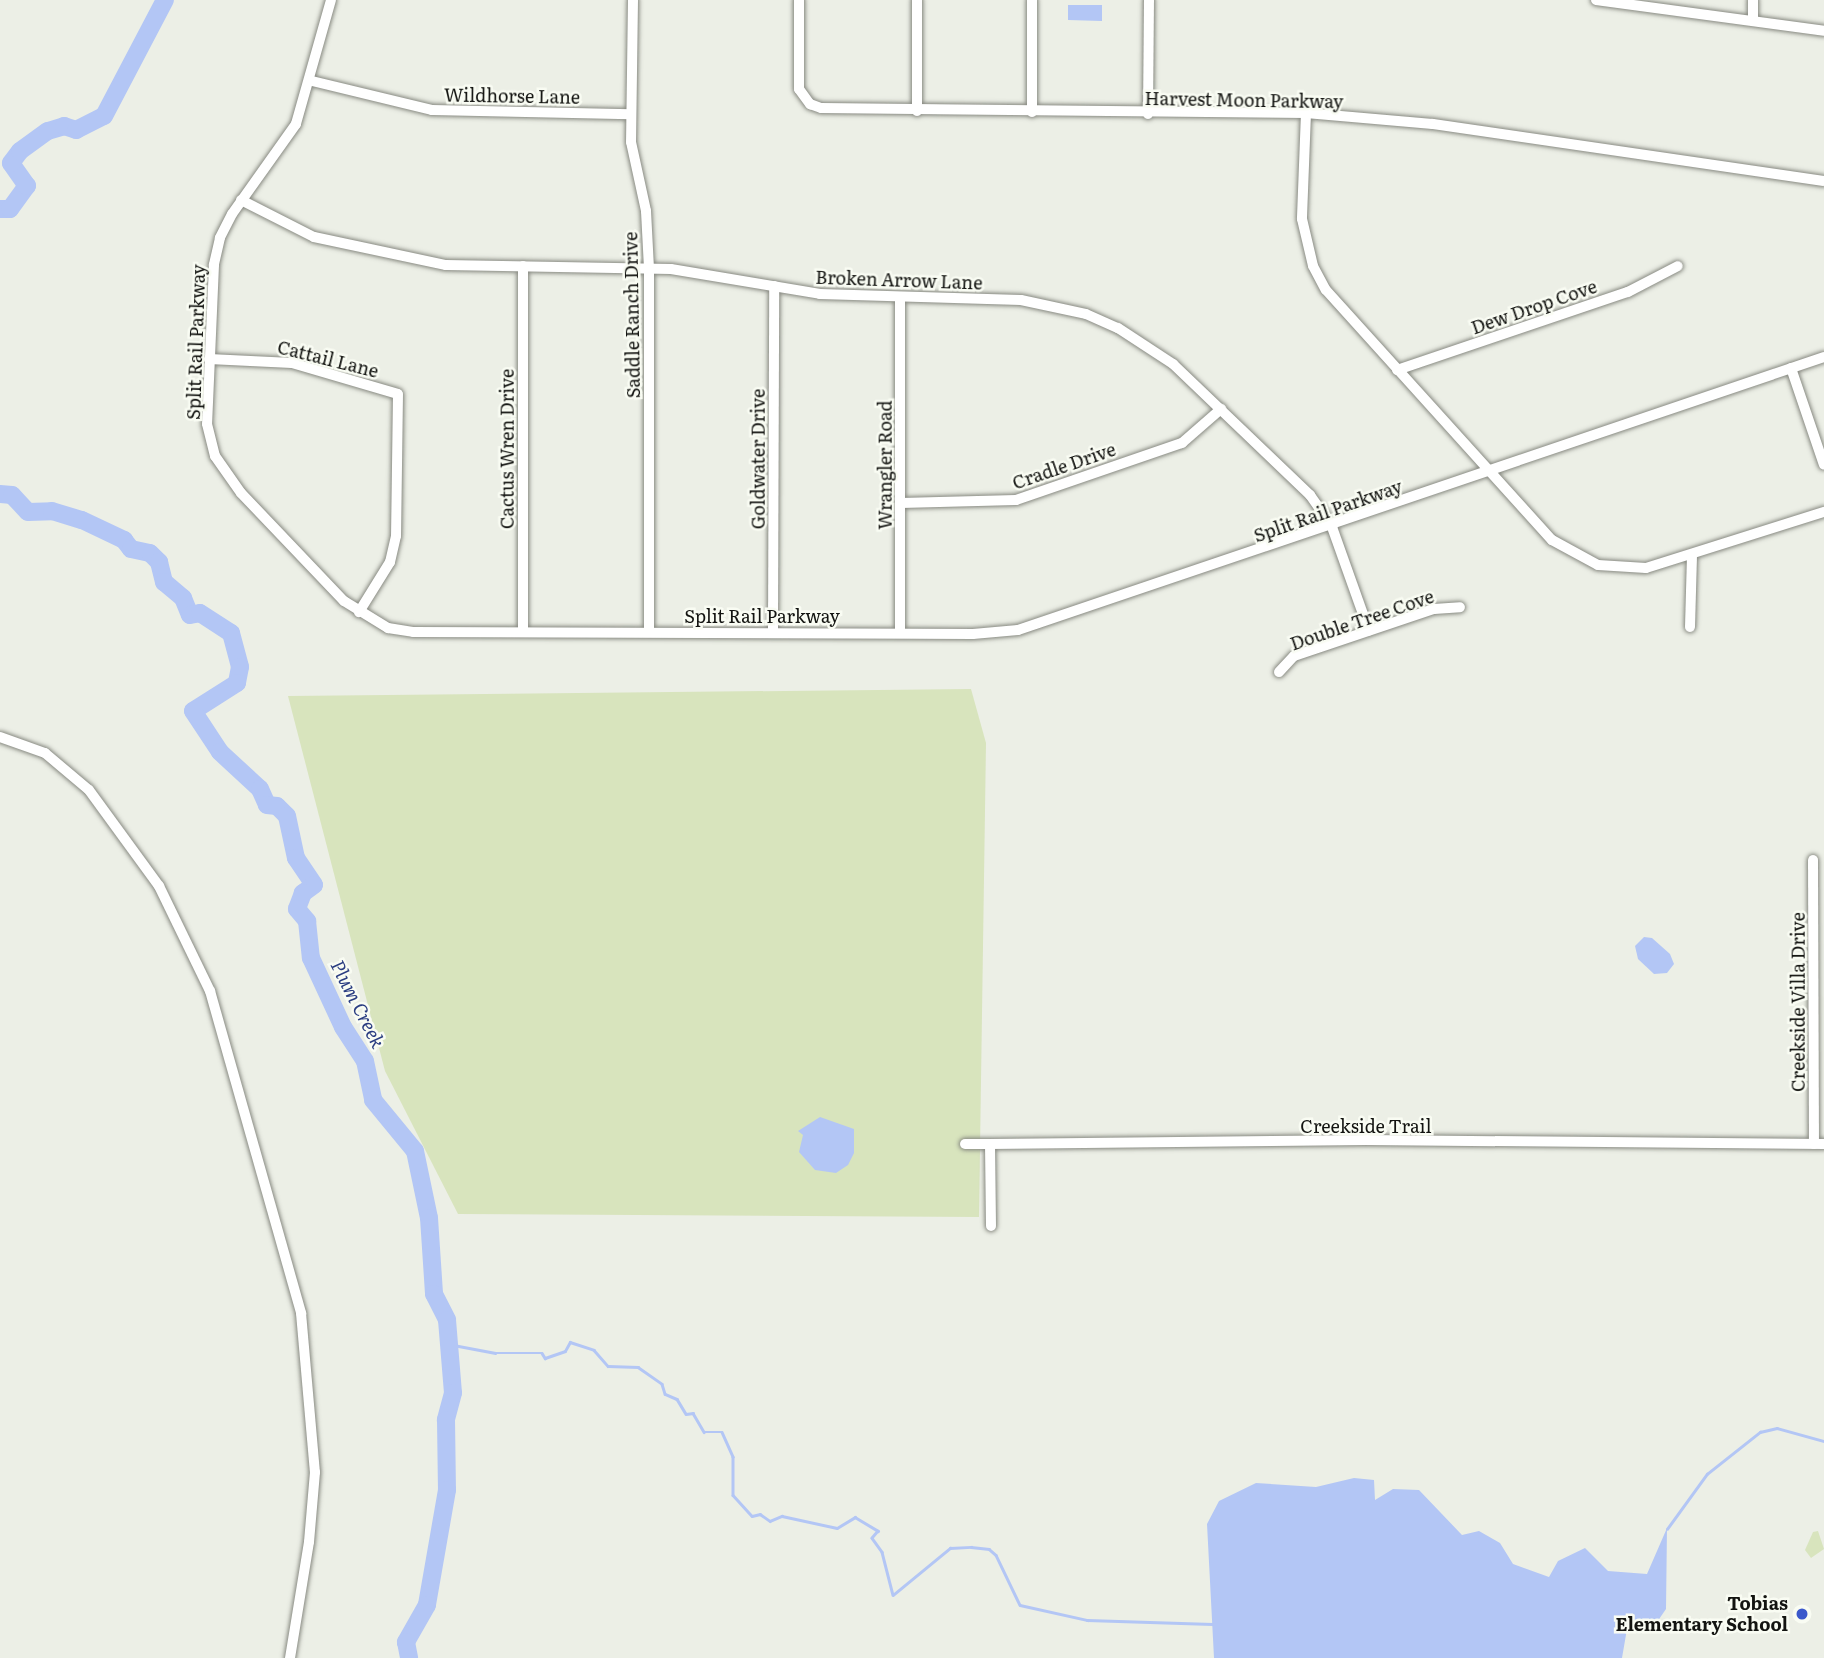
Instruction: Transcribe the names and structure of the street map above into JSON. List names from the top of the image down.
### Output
{
  "streets": {
    "street": [
      "Wildhorse Lane",
      "Harvest Moon Parkway",
      "Broken Arrow Lane",
      "Dew Drop Cove",
      "Saddle Ranch Drive",
      "Split Rail Parkway",
      "Cattail Lane",
      "Cactus Wren Drive",
      "Goldwater Drive",
      "Wrangler Road",
      "Cradle Drive",
      "Double Tree Cove",
      "Creekside Villa Drive",
      "Creekside Trail"
    ]
  },
  "crossings": [
    ["Wildhorse Lane", "Saddle Ranch Drive"],
    ["Wildhorse Lane", "Split Rail Parkway"],
    ["Broken Arrow Lane", "Saddle Ranch Drive"],
    ["Broken Arrow Lane", "Split Rail Parkway"],
    ["Broken Arrow Lane", "Cactus Wren Drive"],
    ["Broken Arrow Lane", "Goldwater Drive"],
    ["Broken Arrow Lane", "Wrangler Road"],
    ["Broken Arrow Lane", "Cradle Drive"],
    ["Broken Arrow Lane", "Double Tree Cove"],
    ["Saddle Ranch Drive", "Split Rail Parkway"],
    ["Split Rail Parkway", "Cattail Lane"],
    ["Split Rail Parkway", "Cactus Wren Drive"],
    ["Split Rail Parkway", "Goldwater Drive"],
    ["Split Rail Parkway", "Wrangler Road"],
    ["Wrangler Road", "Cradle Drive"],
    ["Creekside Villa Drive", "Creekside Trail"]
  ],
  "water": ["Plum Creek"],
  "places": ["Tobias Elementary School"]
}
